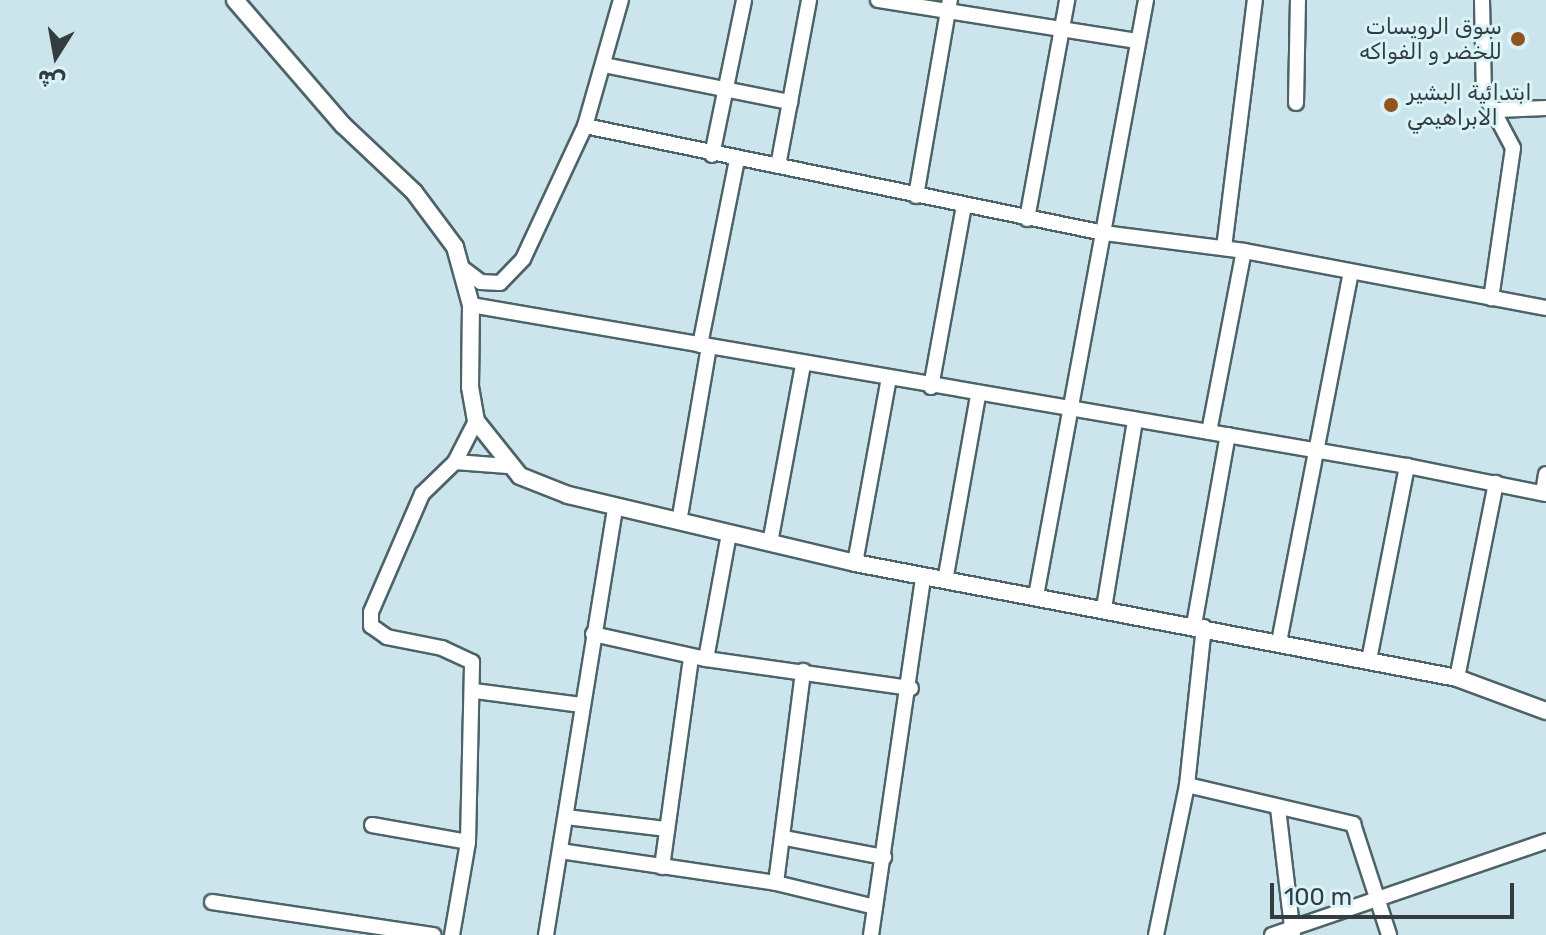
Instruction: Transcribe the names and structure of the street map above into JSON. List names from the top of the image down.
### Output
{
  "places": ["سوق الرويسات للخضر و الفواكه", "ابتدائية البشير الابراهيمي"],
  "scale_bar": "100 m",
  "north": "bottom"
}
